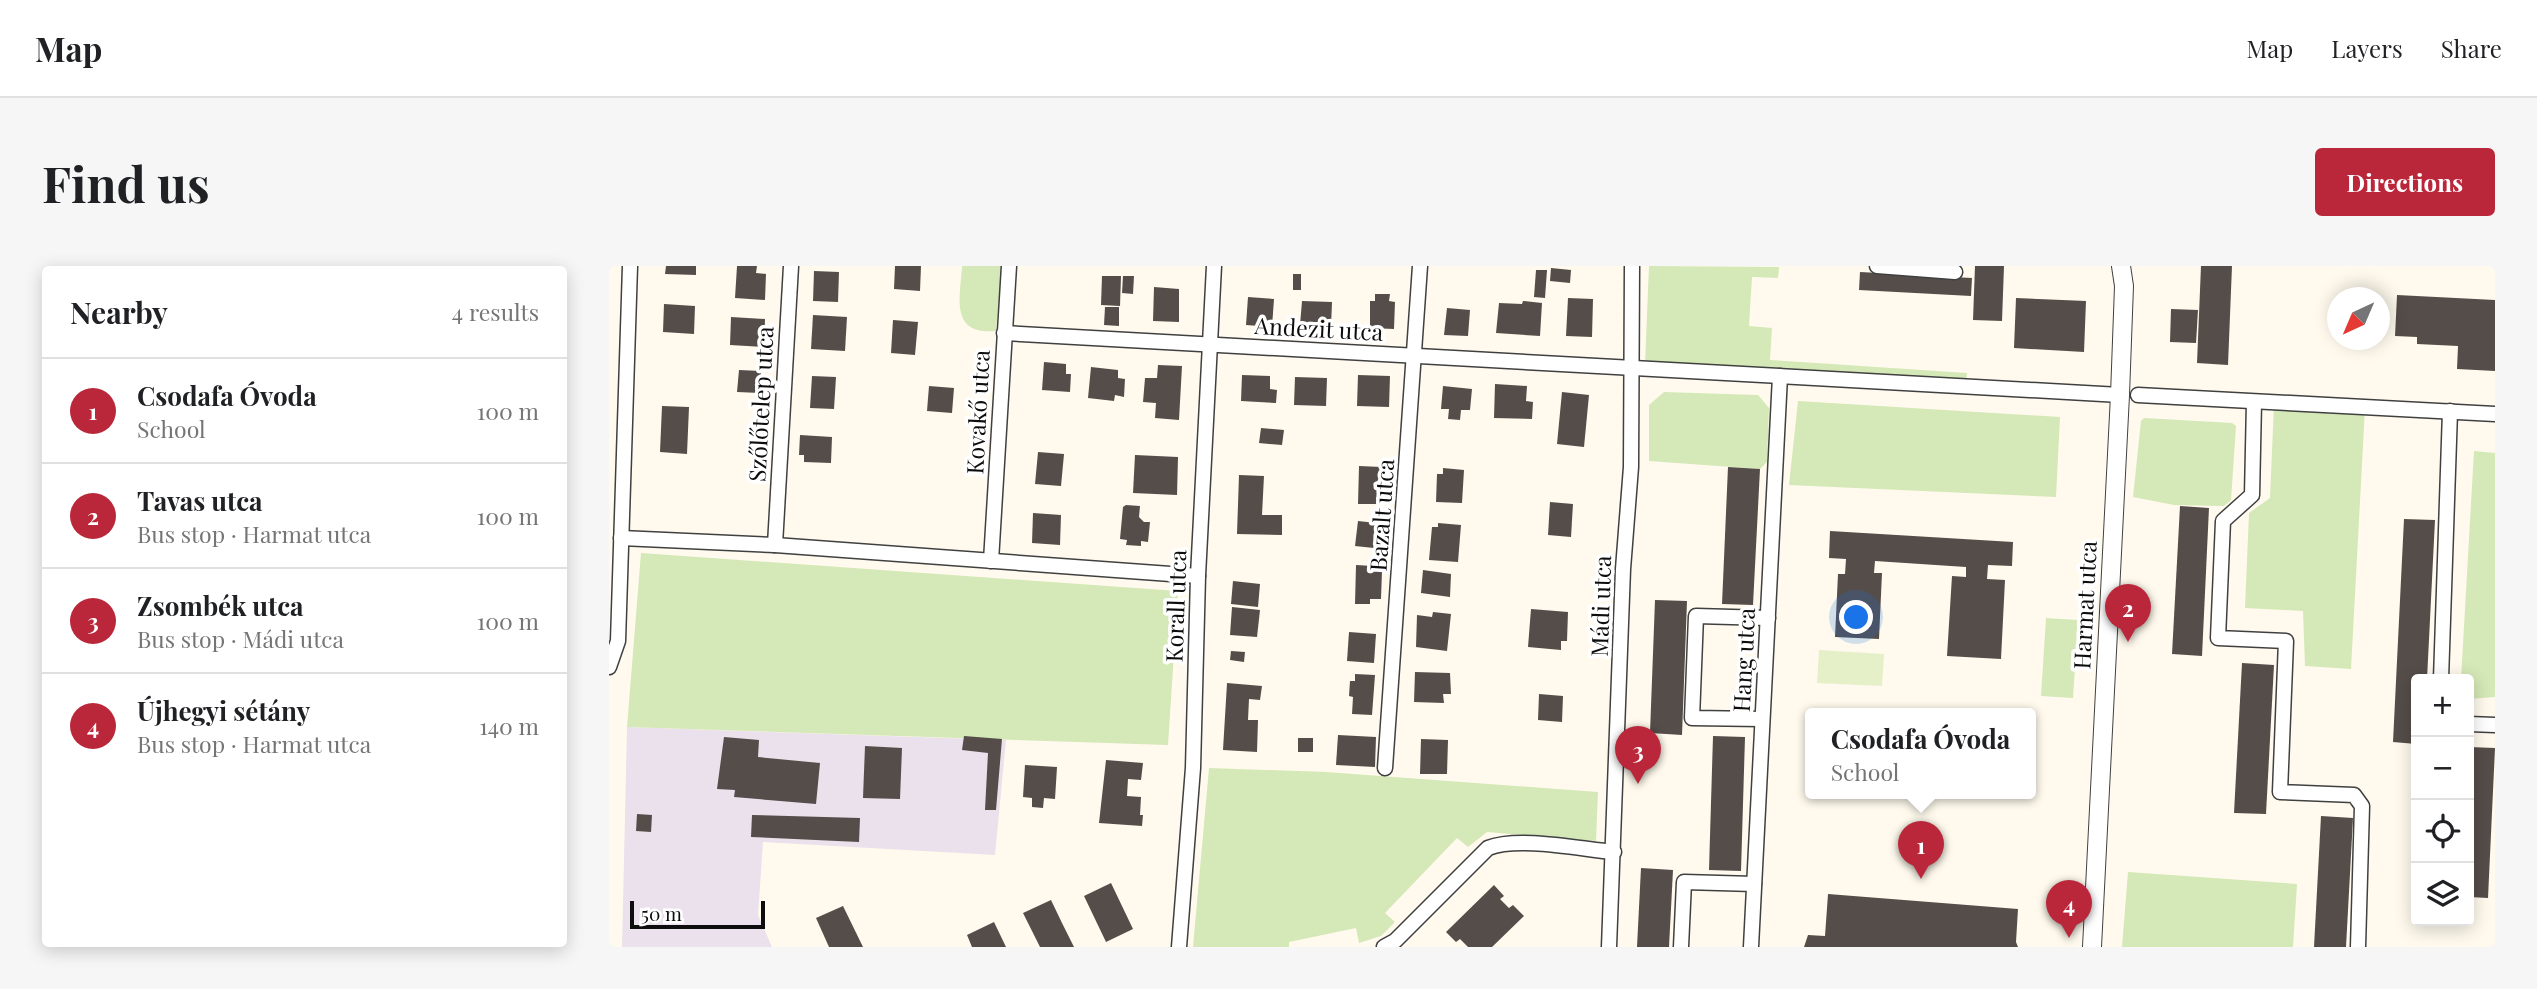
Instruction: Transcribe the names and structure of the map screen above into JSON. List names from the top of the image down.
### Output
{
  "streets": {
    "street": [
      "Andezit utca",
      "Szőlőtelep utca",
      "Kovakő utca",
      "Bazalt utca",
      "Harmat utca",
      "Korall utca",
      "Mádi utca",
      "Hang utca"
    ]
  },
  "crossings": [
    ["Andezit utca", "Kovakő utca"],
    ["Andezit utca", "Bazalt utca"],
    ["Andezit utca", "Harmat utca"],
    ["Andezit utca", "Korall utca"],
    ["Andezit utca", "Mádi utca"],
    ["Andezit utca", "Hang utca"]
  ],
  "scale_bar": "50 m",
  "north": "bottom left",
  "page": {
    "header": "Map",
    "nav": ["Map", "Layers", "Share"],
    "buttons": "Directions",
    "title": "Find us",
    "heading": ["Nearby", "4 results"],
    "list": [
      {
        "mark": "1",
        "name": "Csodafa Óvoda",
        "note": "School",
        "value": "100 m"
      },
      {
        "mark": "2",
        "name": "Tavas utca",
        "note": "Bus stop · Harmat utca",
        "value": "100 m"
      },
      {
        "mark": "3",
        "name": "Zsombék utca",
        "note": "Bus stop · Mádi utca",
        "value": "100 m"
      },
      {
        "mark": "4",
        "name": "Újhegyi sétány",
        "note": "Bus stop · Harmat utca",
        "value": "140 m"
      }
    ],
    "pins": [
      "2",
      "3",
      "1",
      "4"
    ],
    "map_buttons": ["+", "−"],
    "popup": ["Csodafa Óvoda", "School"],
    "scale": "50 m"
  }
}
